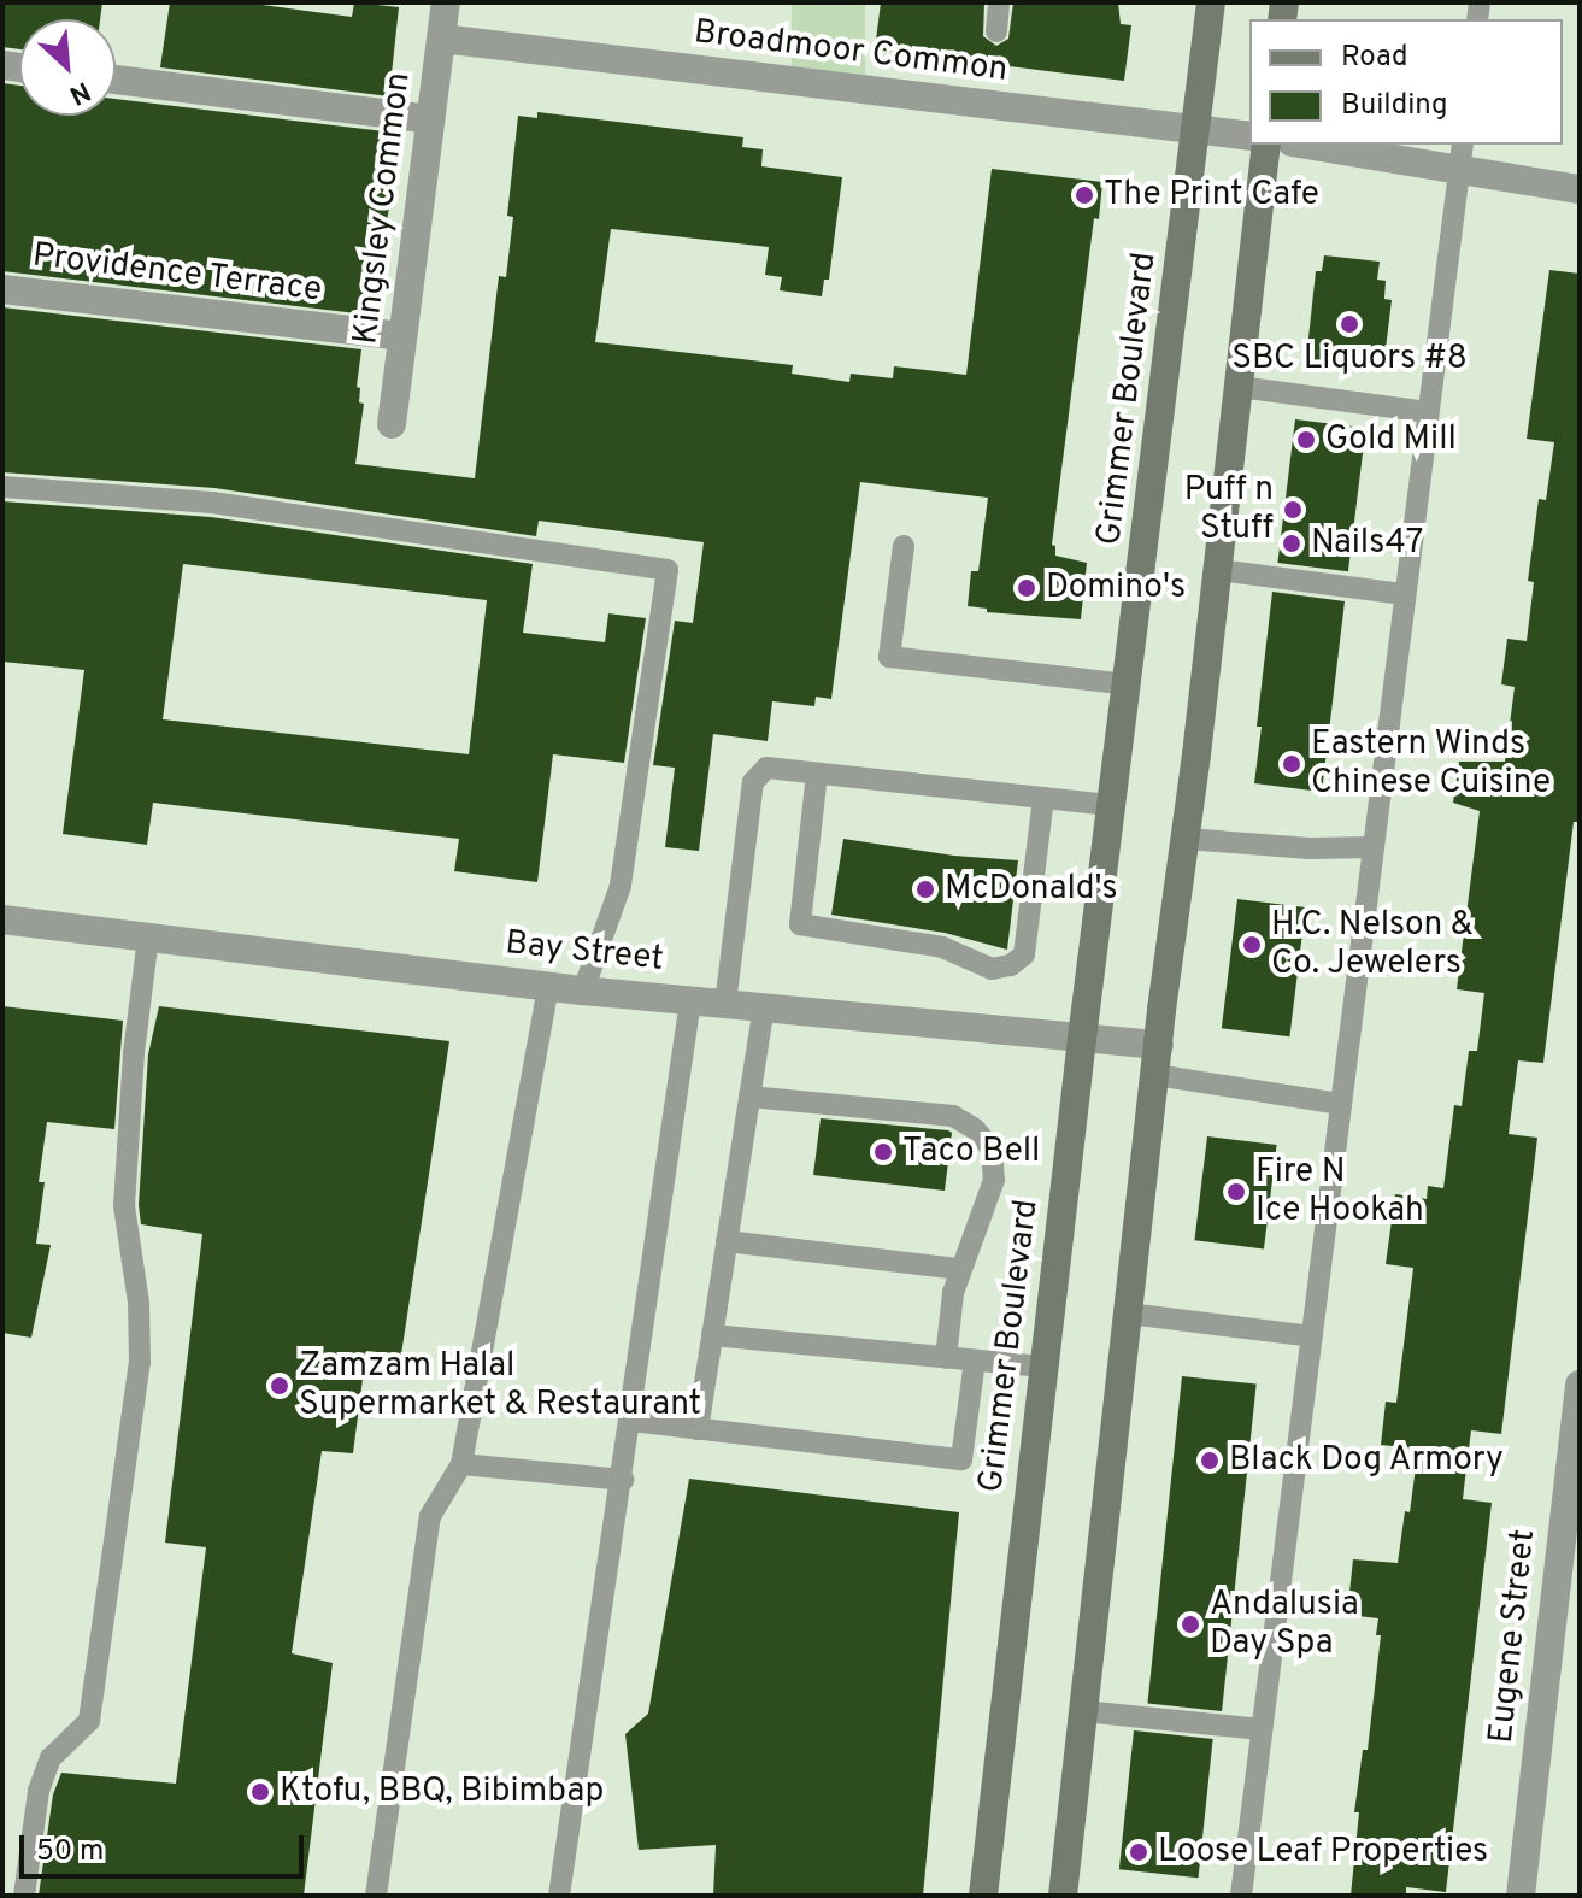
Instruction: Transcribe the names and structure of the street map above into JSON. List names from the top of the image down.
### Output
{
  "streets": {
    "main road": ["Grimmer Boulevard"],
    "street": [
      "Broadmoor Common",
      "Kingsley Common",
      "Providence Terrace",
      "Bay Street",
      "Eugene Street"
    ]
  },
  "crossings": [
    ["Broadmoor Common", "Kingsley Common"],
    ["Broadmoor Common", "Grimmer Boulevard"],
    ["Kingsley Common", "Providence Terrace"],
    ["Grimmer Boulevard", "Bay Street"]
  ],
  "places": [
    "The Print Cafe",
    "SBC Liquors #8",
    "Gold Mill",
    "Puff n Stuff",
    "Nails47",
    "Domino's",
    "Eastern Winds Chinese Cuisine",
    "McDonald's",
    "H.C. Nelson & Co. Jewelers",
    "Taco Bell",
    "Fire N Ice Hookah",
    "Zamzam Halal Supermarket & Restaurant",
    "Black Dog Armory",
    "Andalusia Day Spa",
    "Ktofu, BBQ, Bibimbap",
    "Loose Leaf Properties"
  ],
  "legend": ["Road", "Building"],
  "scale_bar": "50 m",
  "north": "bottom right"
}
